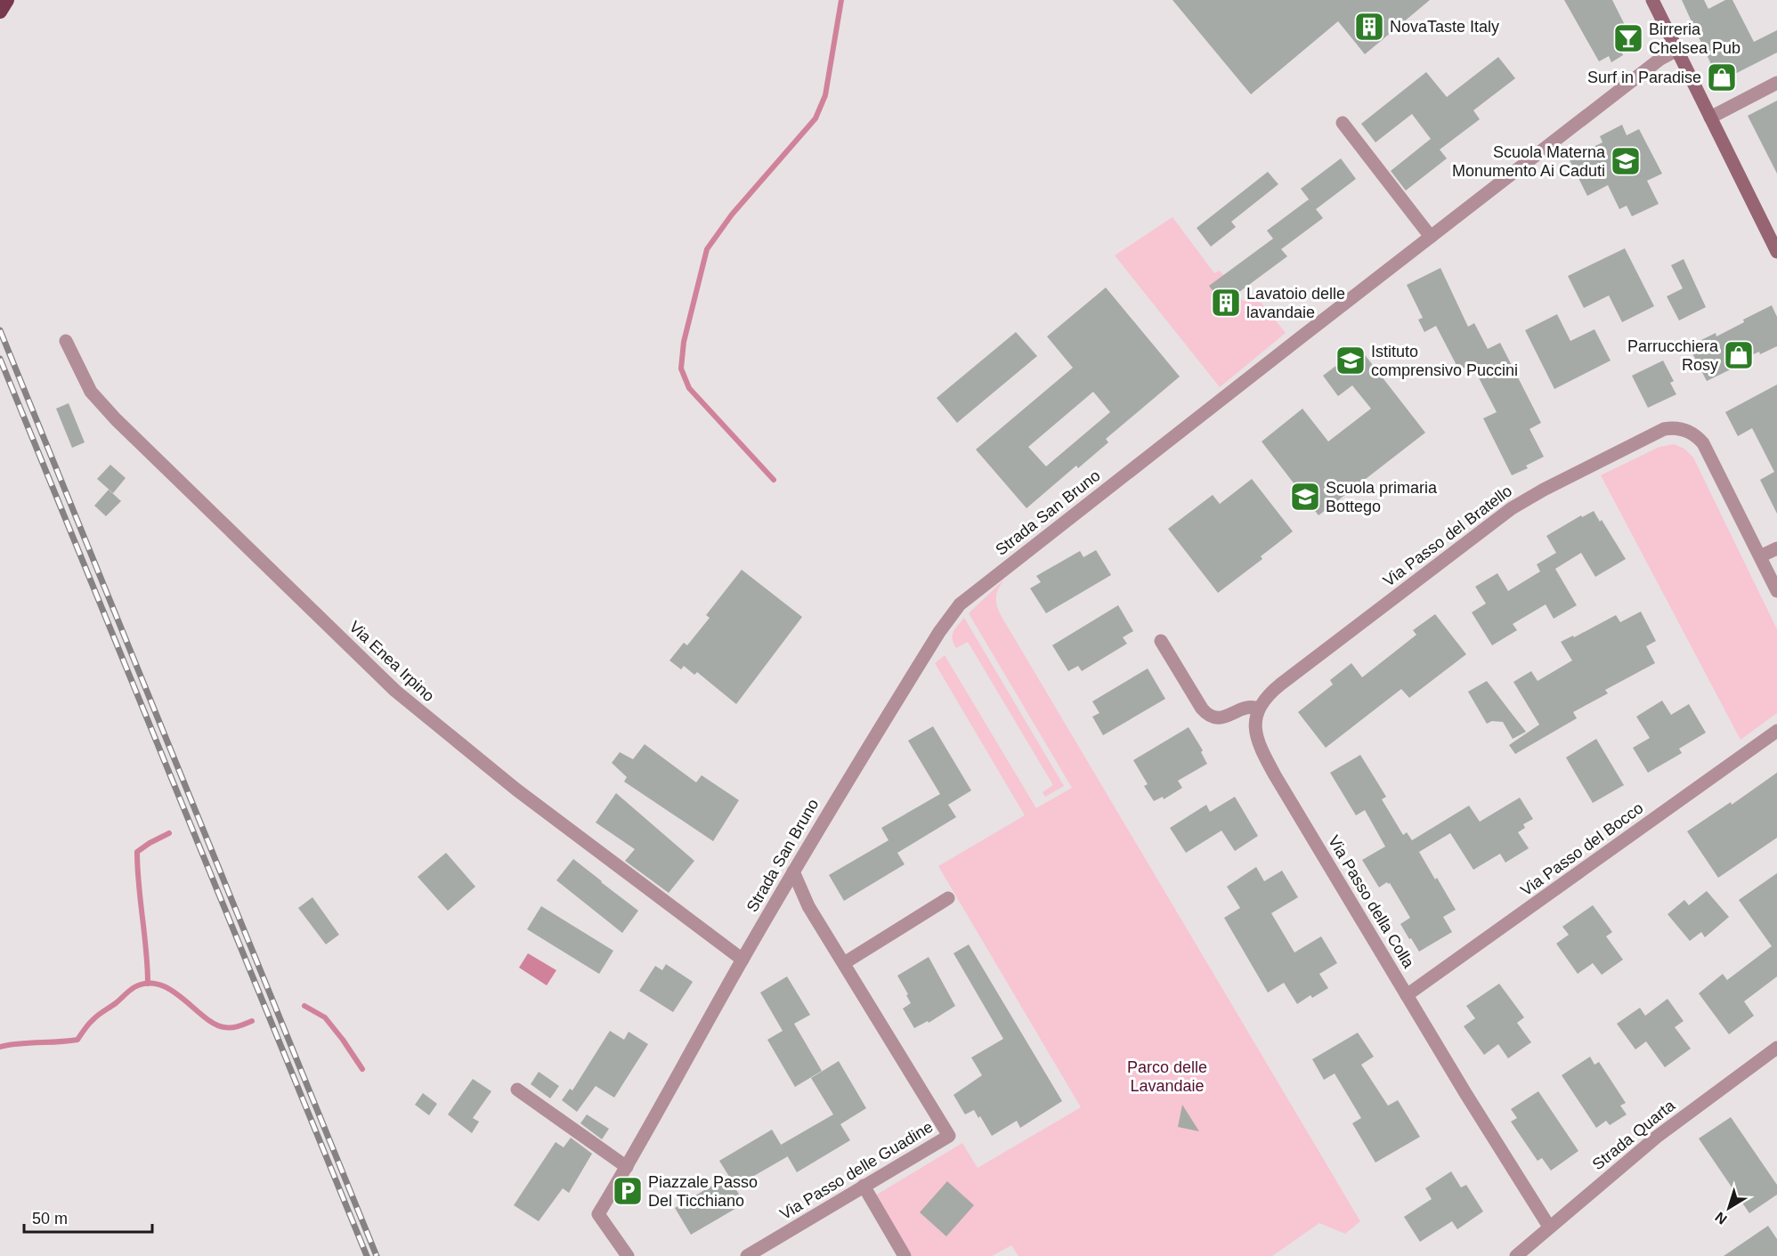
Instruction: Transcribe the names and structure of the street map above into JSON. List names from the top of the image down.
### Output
{
  "streets": {
    "street": [
      "Strada San Bruno",
      "Via Passo del Bratello",
      "Via Enea Irpino",
      "Via Passo del Bocco",
      "Via Passo della Colla",
      "Strada Quarta",
      "Via Passo delle Guadine"
    ]
  },
  "crossings": [
    ["Strada San Bruno", "Via Enea Irpino"],
    ["Strada San Bruno", "Via Passo delle Guadine"],
    ["Via Passo del Bratello", "Via Passo della Colla"],
    ["Via Passo del Bocco", "Via Passo della Colla"],
    ["Via Passo della Colla", "Strada Quarta"]
  ],
  "parks": ["Parco delle Lavandaie"],
  "places": {
    "building": ["NovaTaste Italy", "Lavatoio delle lavandaie"],
    "bar": ["Birreria Chelsea Pub"],
    "shop": ["Surf in Paradise", "Parrucchiera Rosy"],
    "school or university": ["Scuola Materna Monumento Ai Caduti", "Istituto comprensivo Puccini", "Scuola primaria Bottego"],
    "parking": ["Piazzale Passo Del Ticchiano"]
  },
  "scale_bar": "50 m",
  "north": "bottom left"
}
